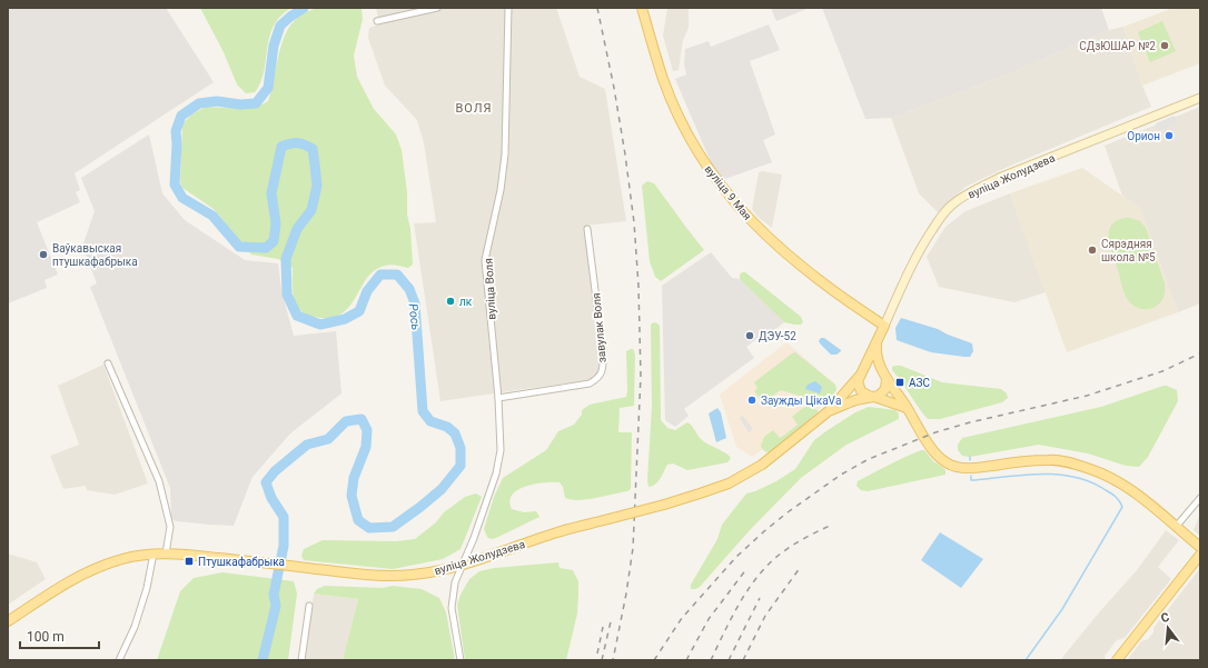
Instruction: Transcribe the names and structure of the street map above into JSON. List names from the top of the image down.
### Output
{
  "streets": {
    "main road": ["вуліца Жолудзева", "вуліца 9 Мая"],
    "street": ["вуліца Воля", "завулак Воля"]
  },
  "crossings": [
    ["вуліца Жолудзева", "вуліца 9 Мая"],
    ["вуліца Жолудзева", "вуліца Воля"],
    ["вуліца Воля", "завулак Воля"]
  ],
  "districts": ["ВОЛЯ"],
  "water": ["Рось"],
  "places": {
    "other": [
      "СДзЮШАР №2",
      "Орион",
      "Сярэдняя школа №5",
      "Ваўкавыская птушкафабрыка",
      "лк",
      "ДЭУ-52",
      "Заужды ЦікаVа"
    ],
    "transit": ["АЗС", "Птушкафабрыка"]
  },
  "scale_bar": "100 m",
  "north": "top"
}
